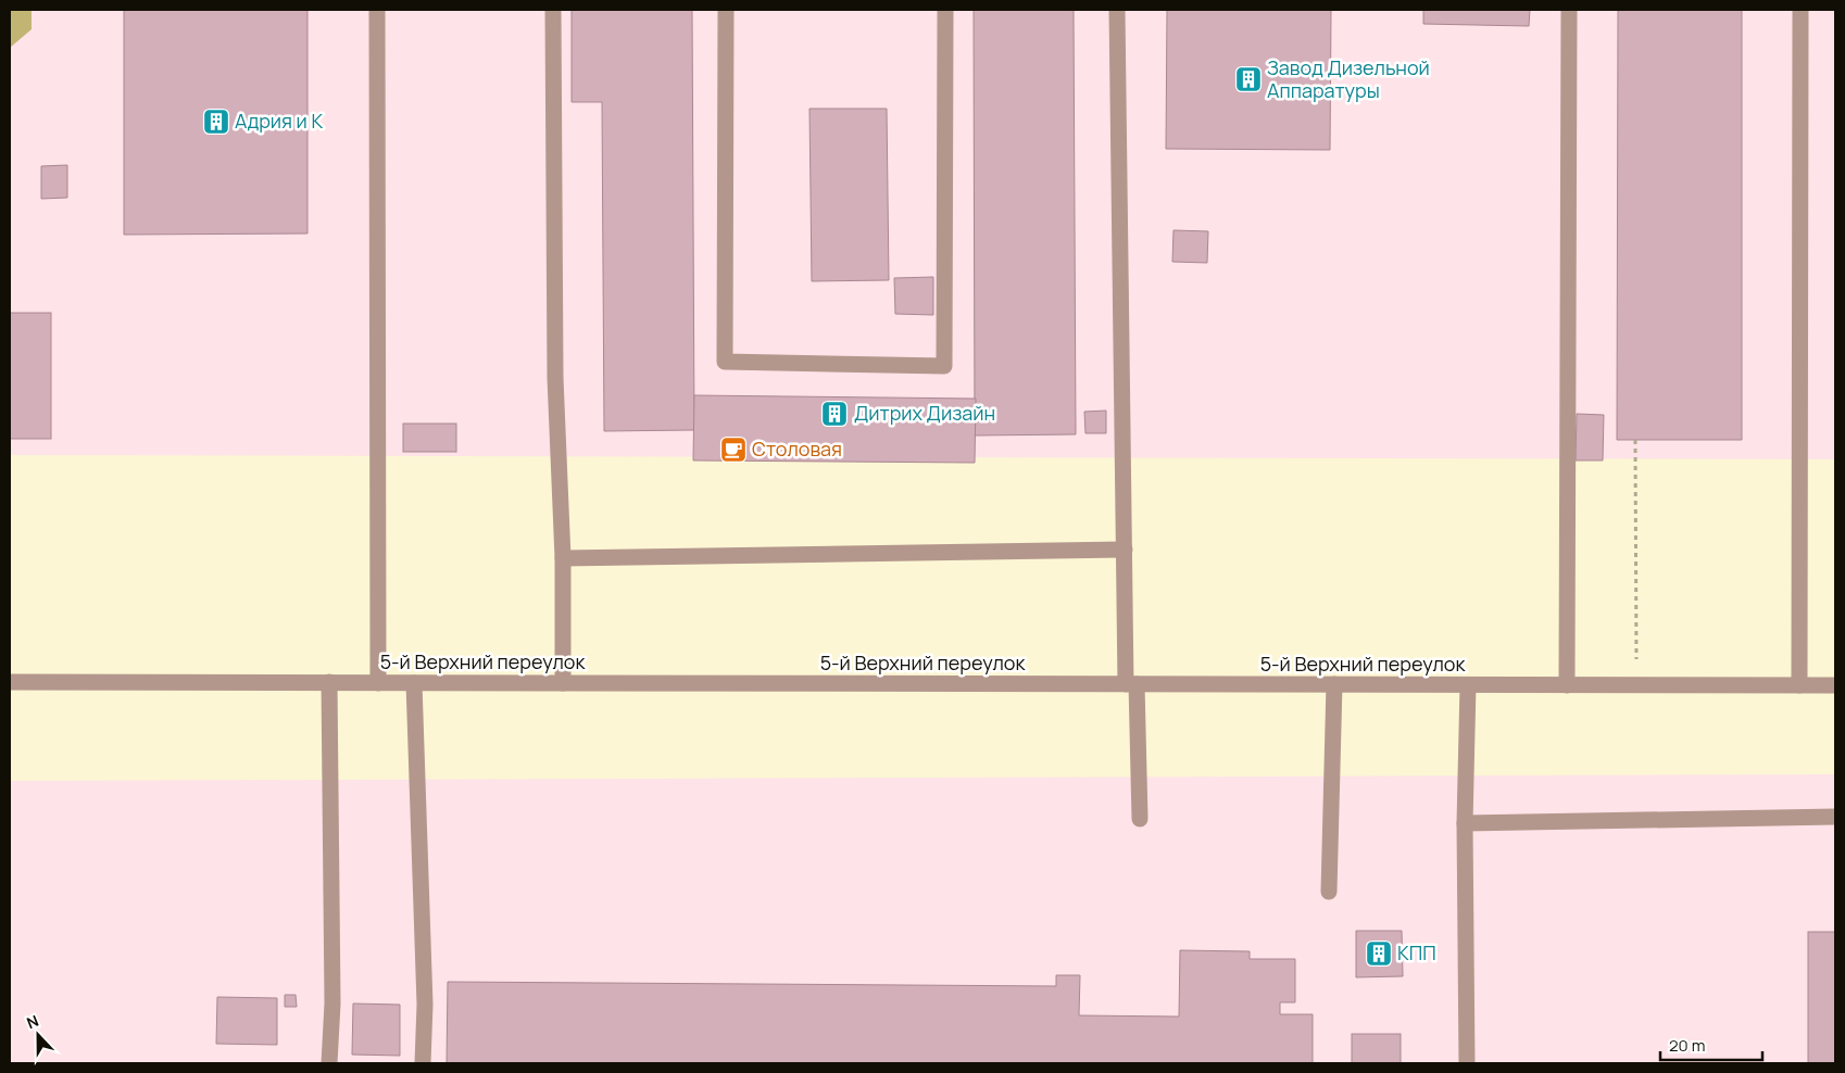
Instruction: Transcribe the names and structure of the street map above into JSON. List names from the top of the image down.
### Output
{
  "streets": {
    "street": ["5-й Верхний переулок"]
  },
  "places": {
    "building": [
      "Завод Дизельной Аппаратуры",
      "Адрия и К",
      "Дитрих Дизайн",
      "КПП"
    ],
    "cafe": ["Столовая"]
  },
  "scale_bar": "20 m",
  "north": "top"
}
